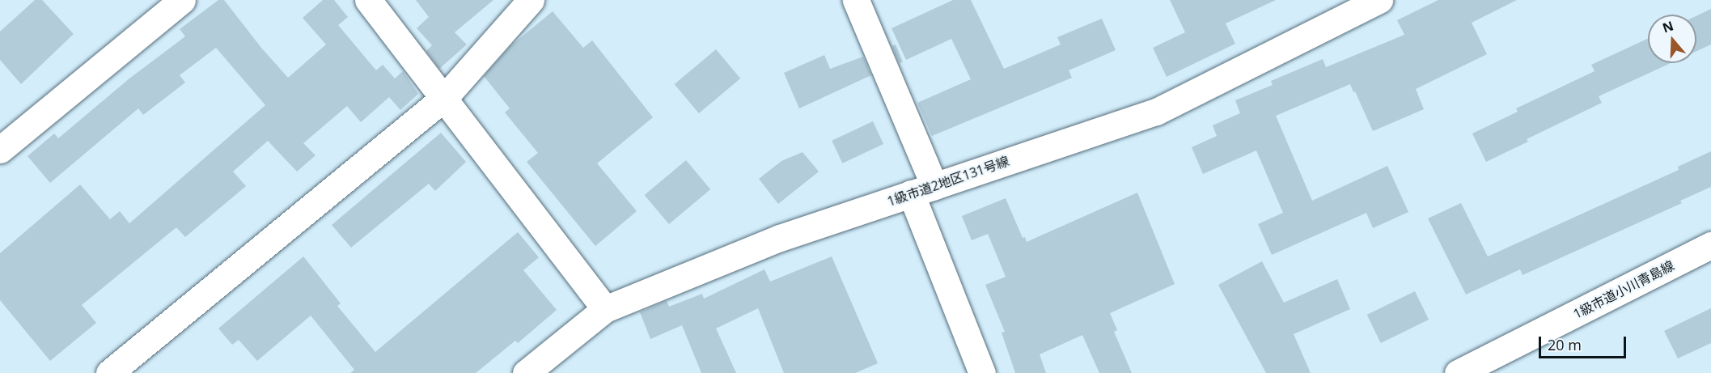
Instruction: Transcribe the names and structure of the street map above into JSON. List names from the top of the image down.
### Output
{
  "streets": {
    "street": ["1級市道2地区131号線", "1級市道小川青島線"]
  },
  "scale_bar": "20 m",
  "north": "top"
}
